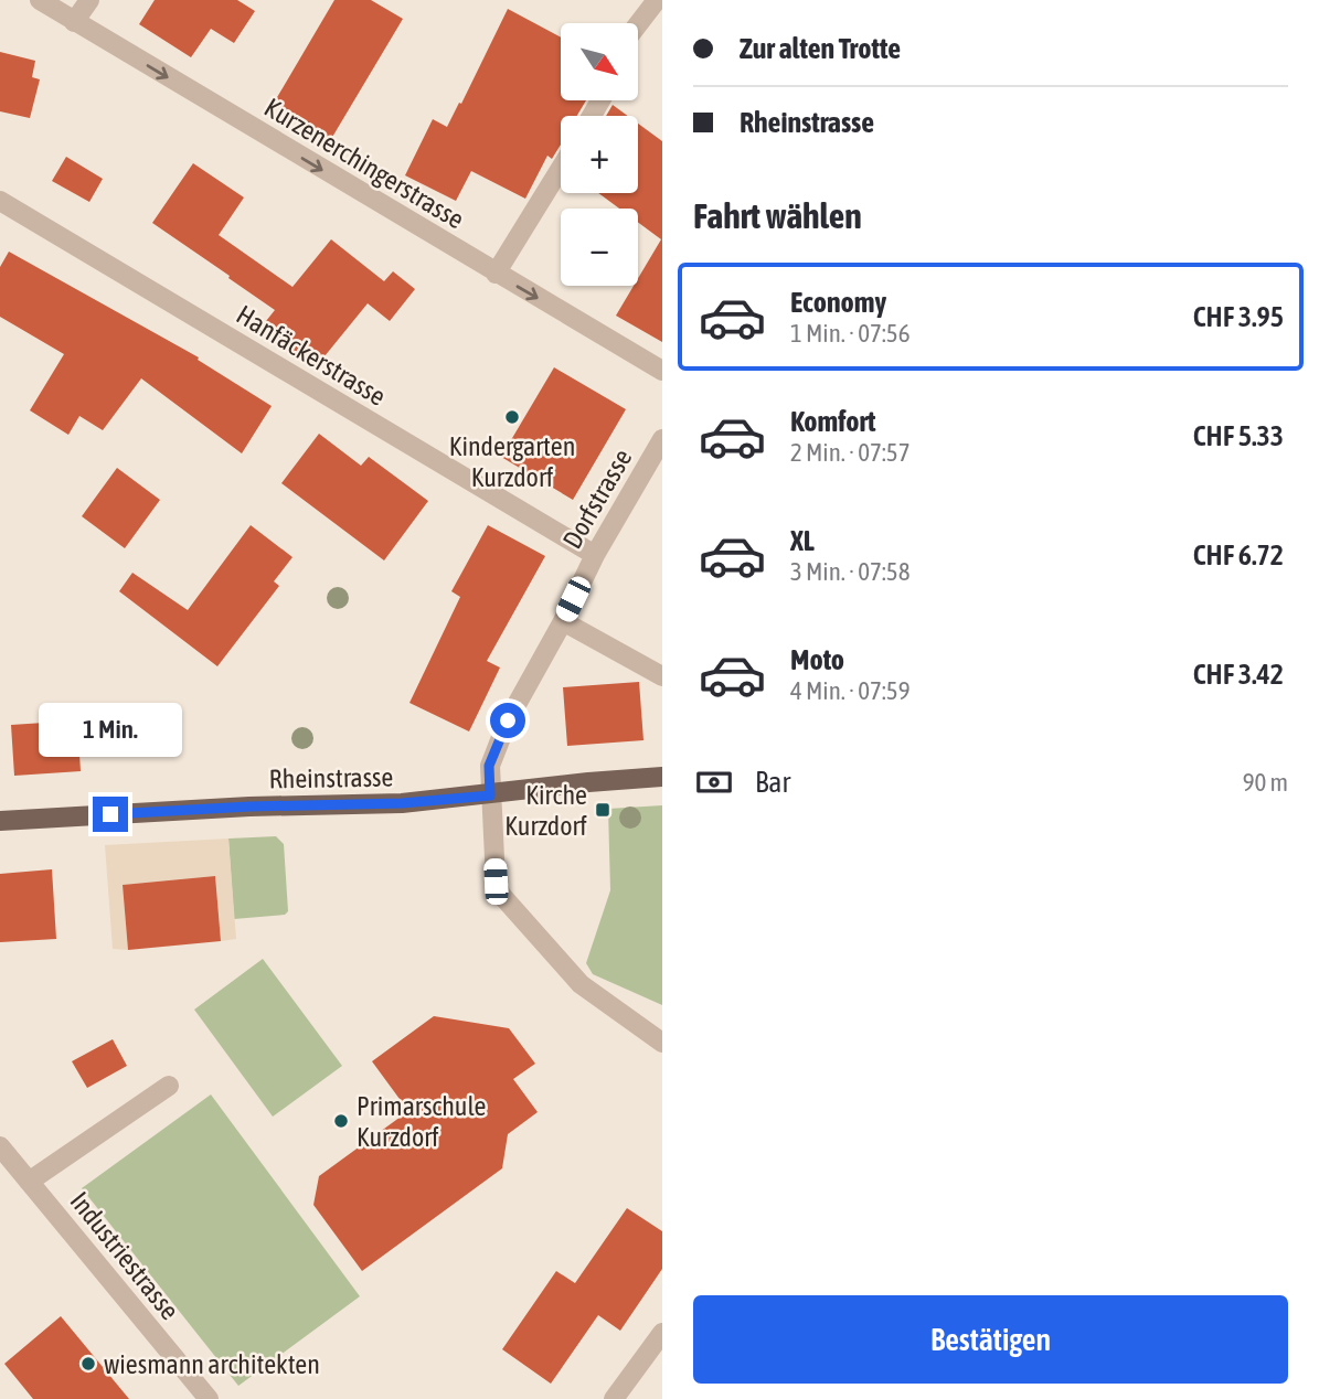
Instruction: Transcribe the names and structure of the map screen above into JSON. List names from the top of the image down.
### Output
{
  "streets": {
    "main road": ["Rheinstrasse"],
    "street": [
      "Kurzenerchingerstrasse",
      "Hanfäckerstrasse",
      "Dorfstrasse",
      "Industriestrasse"
    ]
  },
  "crossings": [
    ["Hanfäckerstrasse", "Dorfstrasse"],
    ["Dorfstrasse", "Rheinstrasse"]
  ],
  "one_way": ["Kurzenerchingerstrasse"],
  "places": {
    "other": ["Kindergarten Kurzdorf", "Primarschule Kurzdorf", "wiesmann architekten"],
    "transit": ["Kirche Kurzdorf"]
  },
  "north": "bottom right",
  "page": {
    "banner": ["Zur alten Trotte", "Rheinstrasse"],
    "map_buttons": ["+", "−"],
    "heading": "Fahrt wählen",
    "list": [
      {
        "name": "Economy",
        "note": "1 Min. · 07:56",
        "value": "CHF 3.95"
      },
      {
        "name": "Komfort",
        "note": "2 Min. · 07:57",
        "value": "CHF 5.33"
      },
      {
        "name": "XL",
        "note": "3 Min. · 07:58",
        "value": "CHF 6.72"
      },
      {
        "name": "Moto",
        "note": "4 Min. · 07:59",
        "value": "CHF 3.42"
      }
    ],
    "bubble": "1 Min.",
    "pay": ["Bar", "90 m"],
    "buttons": "Bestätigen"
  }
}
